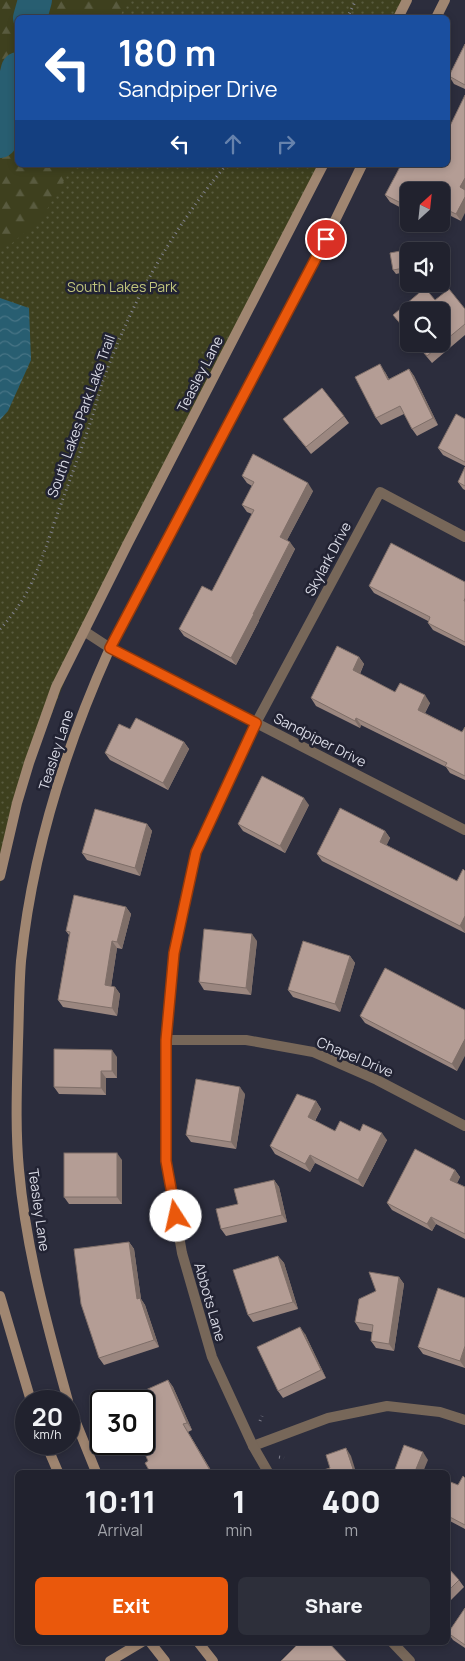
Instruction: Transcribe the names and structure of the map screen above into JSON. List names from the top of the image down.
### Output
{
  "streets": {
    "main road": ["Teasley Lane"],
    "street": [
      "Skylark Drive",
      "Sandpiper Drive",
      "Chapel Drive",
      "Abbots Lane"
    ],
    "path": ["South Lakes Park Lake Trail"]
  },
  "crossings": [
    ["Teasley Lane", "Sandpiper Drive"],
    ["Skylark Drive", "Sandpiper Drive"],
    ["Skylark Drive", "Abbots Lane"],
    ["Sandpiper Drive", "Abbots Lane"],
    ["Chapel Drive", "Abbots Lane"]
  ],
  "parks": ["South Lakes Park"],
  "north": "top right",
  "page": {
    "turn": ["180 m", "Sandpiper Drive"],
    "speed": "20 km/h",
    "limit": "30",
    "eta": [
      "10:11",
      "Arrival",
      "1",
      "min",
      "400",
      "m"
    ],
    "buttons": ["Exit", "Share"]
  }
}
